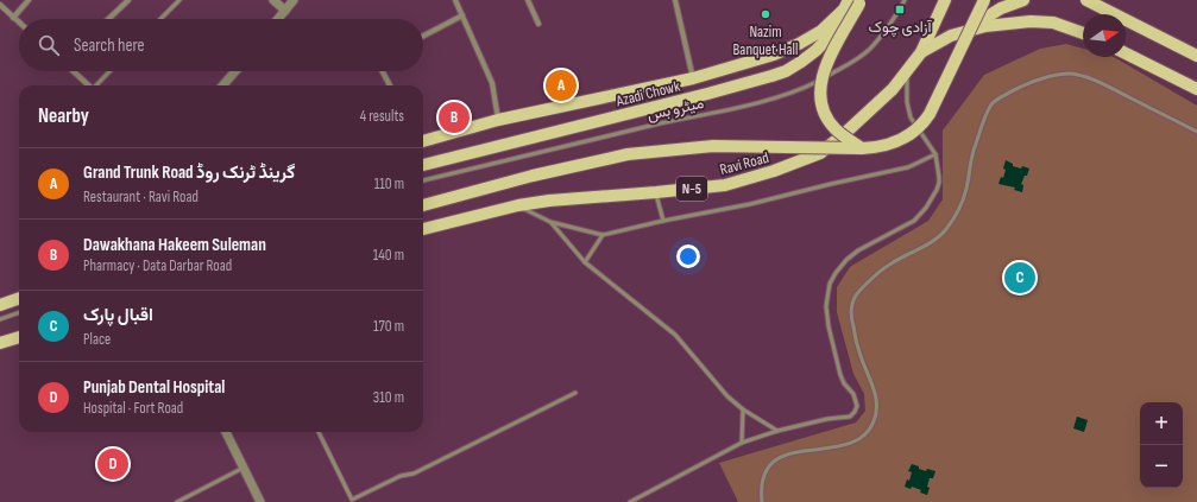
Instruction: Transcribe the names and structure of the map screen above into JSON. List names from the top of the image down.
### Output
{
  "streets": {
    "main road": ["Azadi Chowk", "Ravi Road", "N-5"],
    "lane": ["میٹرو بس"]
  },
  "places": {
    "transit": ["آزادی چوک"],
    "other": ["Nazim Banquet Hall"]
  },
  "north": "right",
  "page": {
    "search": "Search here",
    "pins": [
      "A",
      "B",
      "C",
      "D"
    ],
    "heading": ["Nearby", "4 results"],
    "list": [
      {
        "mark": "A",
        "name": "Grand Trunk Road گرینڈ ٹرنک روڈ",
        "note": "Restaurant · Ravi Road",
        "value": "110 m"
      },
      {
        "mark": "B",
        "name": "Dawakhana Hakeem Suleman",
        "note": "Pharmacy · Data Darbar Road",
        "value": "140 m"
      },
      {
        "mark": "C",
        "name": "اقبال پارک",
        "note": "Place",
        "value": "170 m"
      },
      {
        "mark": "D",
        "name": "Punjab Dental Hospital",
        "note": "Hospital · Fort Road",
        "value": "310 m"
      }
    ],
    "map_buttons": ["+", "−"]
  }
}
